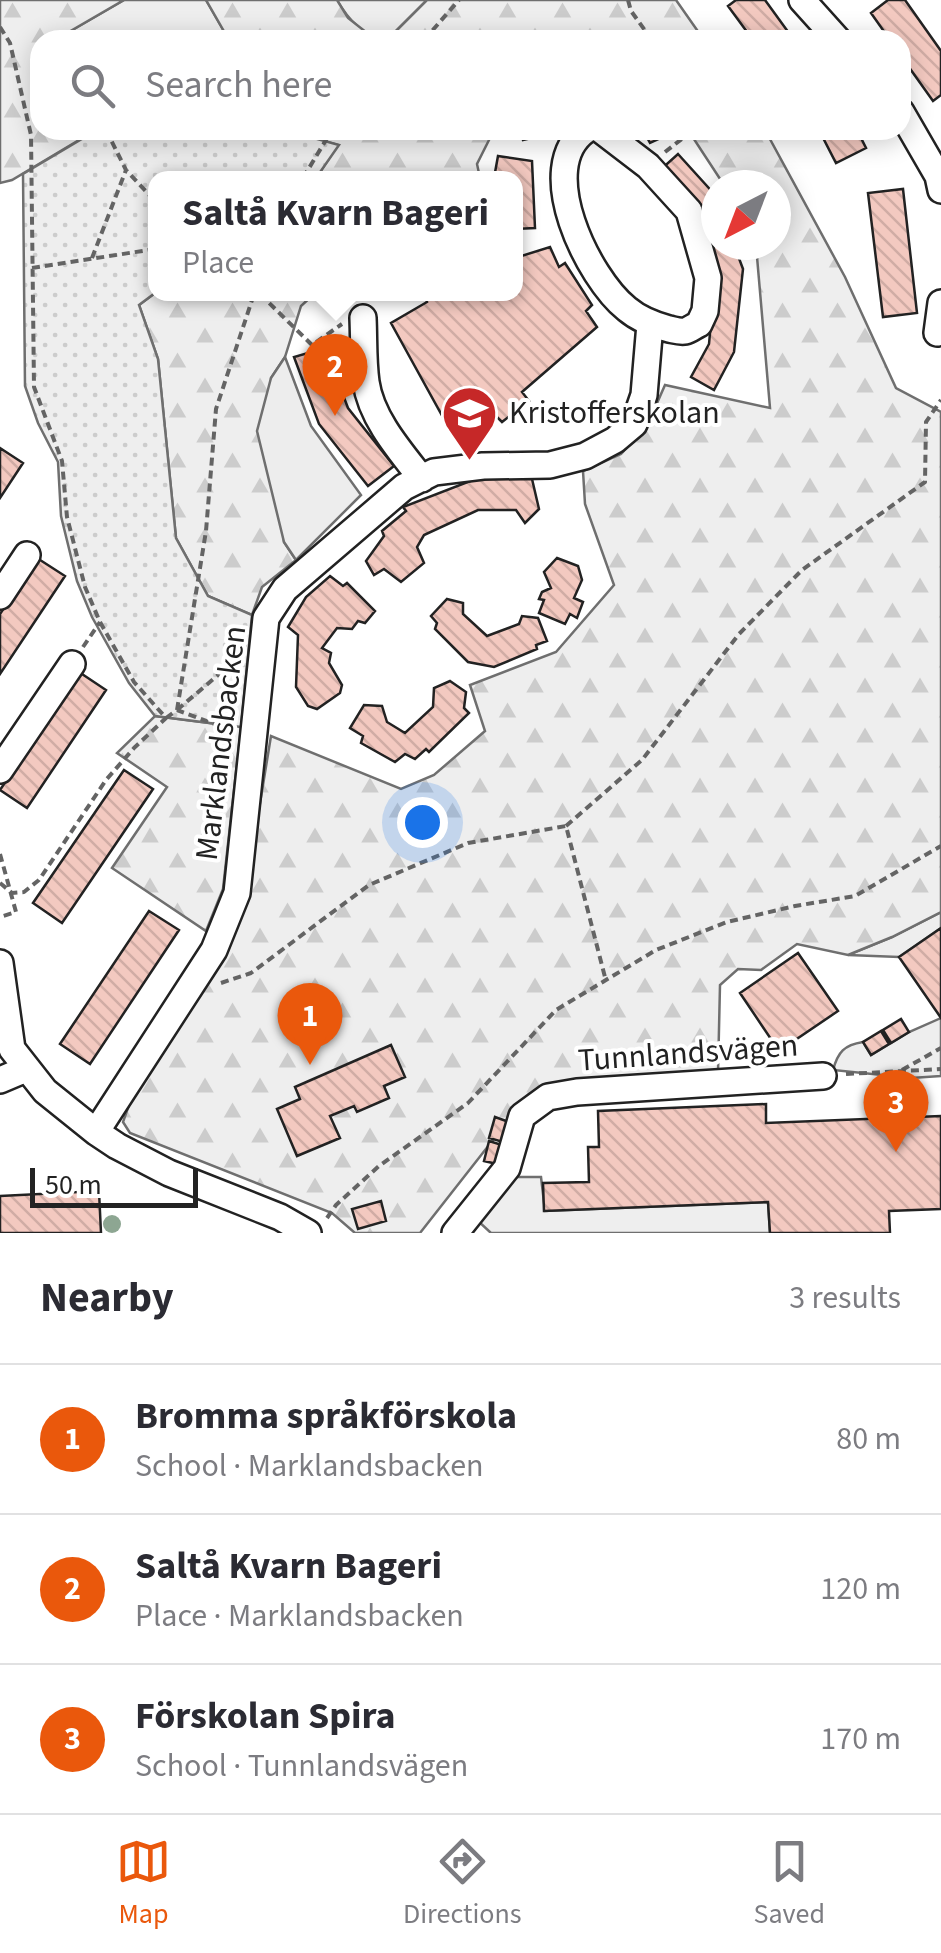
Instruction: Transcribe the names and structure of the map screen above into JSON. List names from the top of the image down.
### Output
{
  "streets": {
    "street": ["Marklandsbacken", "Tunnlandsvägen"]
  },
  "places": {
    "school or university": ["Kristofferskolan"]
  },
  "scale_bar": "50 m",
  "north": "bottom left",
  "page": {
    "search": "Search here",
    "popup": ["Saltå Kvarn Bageri", "Place"],
    "pins": ["2", "1", "3"],
    "scale": "50 m",
    "heading": ["Nearby", "3 results"],
    "list": [
      {
        "mark": "1",
        "name": "Bromma språkförskola",
        "note": "School · Marklandsbacken",
        "value": "80 m"
      },
      {
        "mark": "2",
        "name": "Saltå Kvarn Bageri",
        "note": "Place · Marklandsbacken",
        "value": "120 m"
      },
      {
        "mark": "3",
        "name": "Förskolan Spira",
        "note": "School · Tunnlandsvägen",
        "value": "170 m"
      }
    ],
    "nav": ["Map", "Directions", "Saved"]
  }
}
